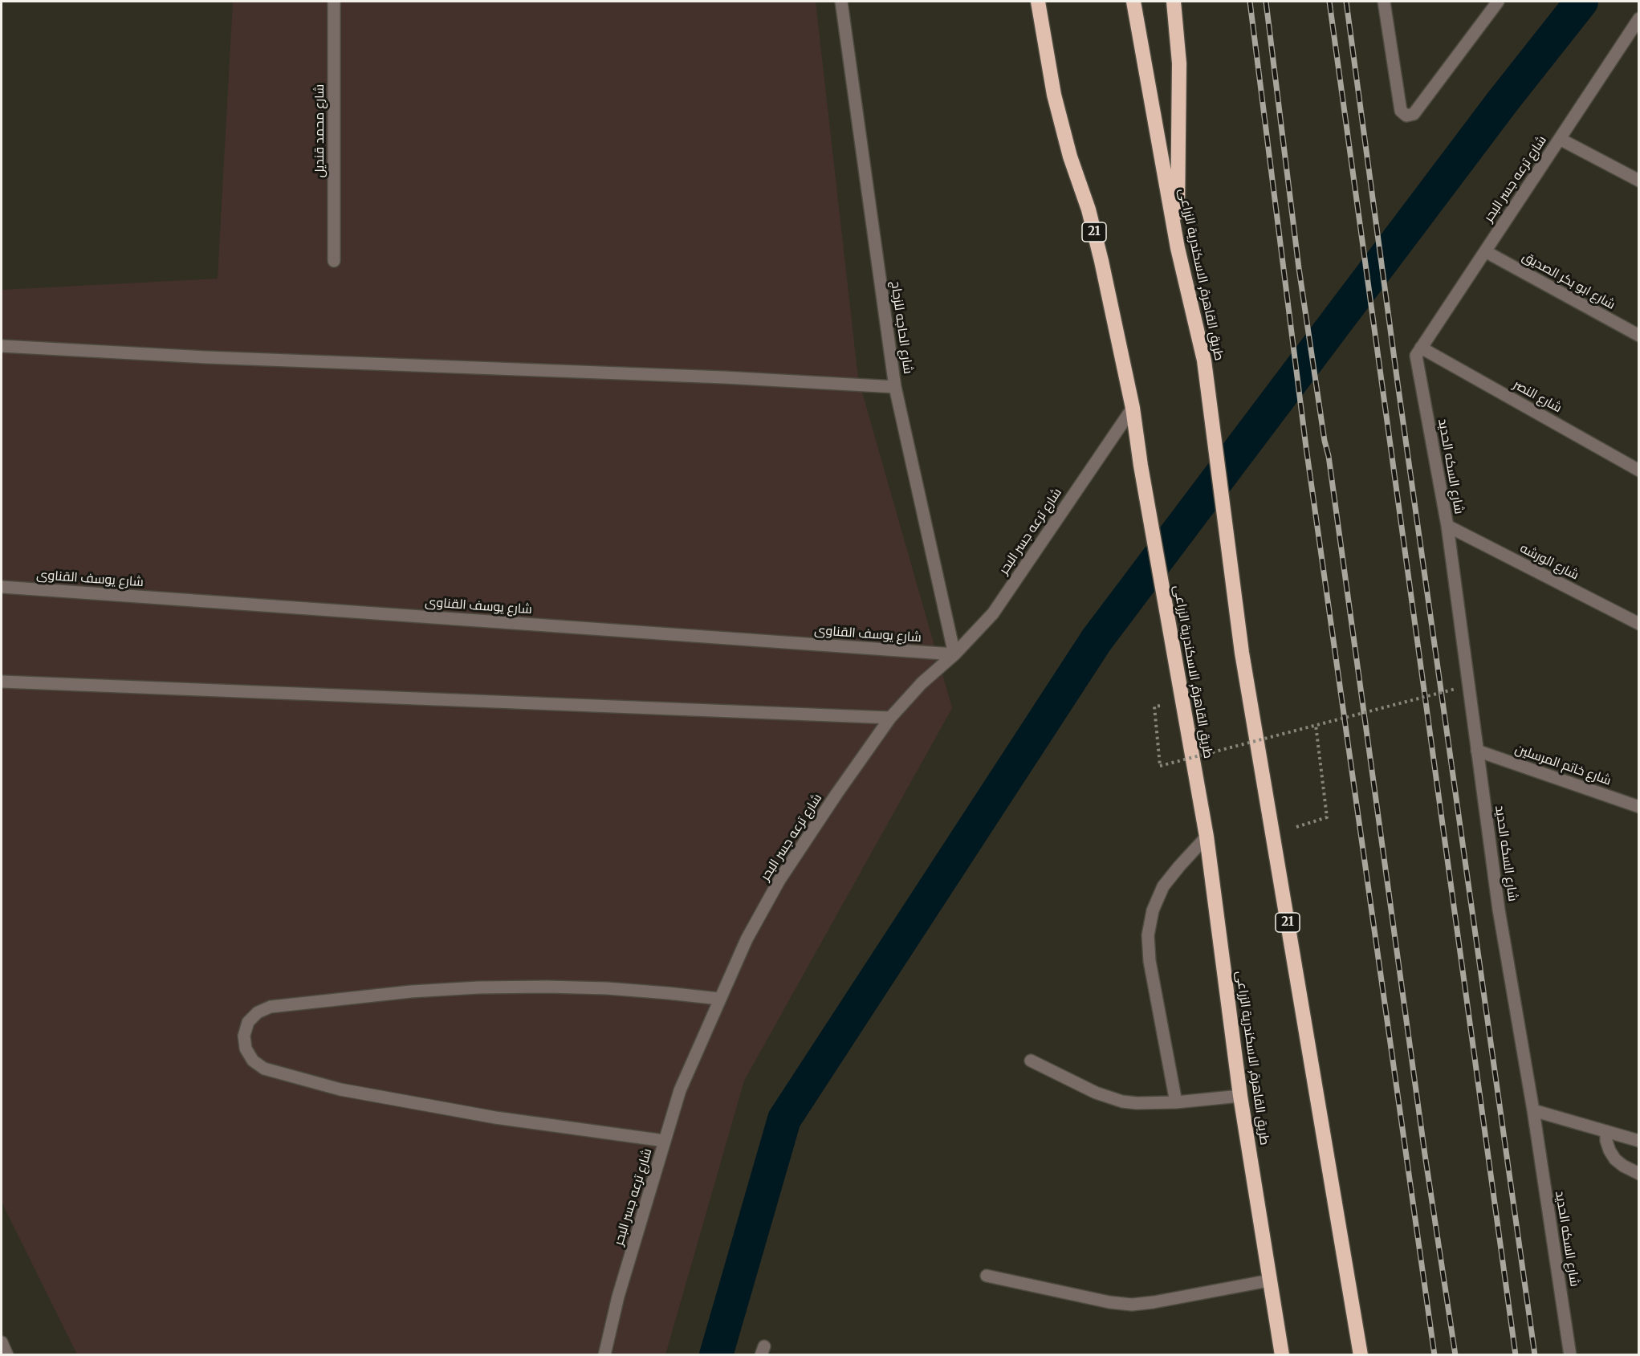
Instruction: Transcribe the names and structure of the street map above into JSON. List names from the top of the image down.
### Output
{
  "streets": {
    "highway": ["21", "طريق القاهرة, الاسكندرية الزراعى"],
    "street": [
      "شارع محمد قنديل",
      "شارع ترعه جسر البحر",
      "شارع ابو بكر الصديق",
      "شارع الحاجه للزجاج",
      "شارع النصر",
      "شارع السكه الحديد",
      "شارع الورشه",
      "شارع يوسف القناوى",
      "شارع خاتم المرسلين"
    ]
  },
  "crossings": [
    ["شارع ترعه جسر البحر", "طريق القاهرة, الاسكندرية الزراعى"],
    ["شارع ترعه جسر البحر", "شارع ابو بكر الصديق"],
    ["شارع ترعه جسر البحر", "شارع الحاجه للزجاج"],
    ["شارع ترعه جسر البحر", "شارع النصر"],
    ["شارع ترعه جسر البحر", "شارع السكه الحديد"],
    ["شارع ترعه جسر البحر", "شارع يوسف القناوى"],
    ["شارع الحاجه للزجاج", "شارع يوسف القناوى"],
    ["شارع النصر", "شارع السكه الحديد"],
    ["شارع السكه الحديد", "شارع الورشه"],
    ["شارع السكه الحديد", "شارع خاتم المرسلين"]
  ]
}
